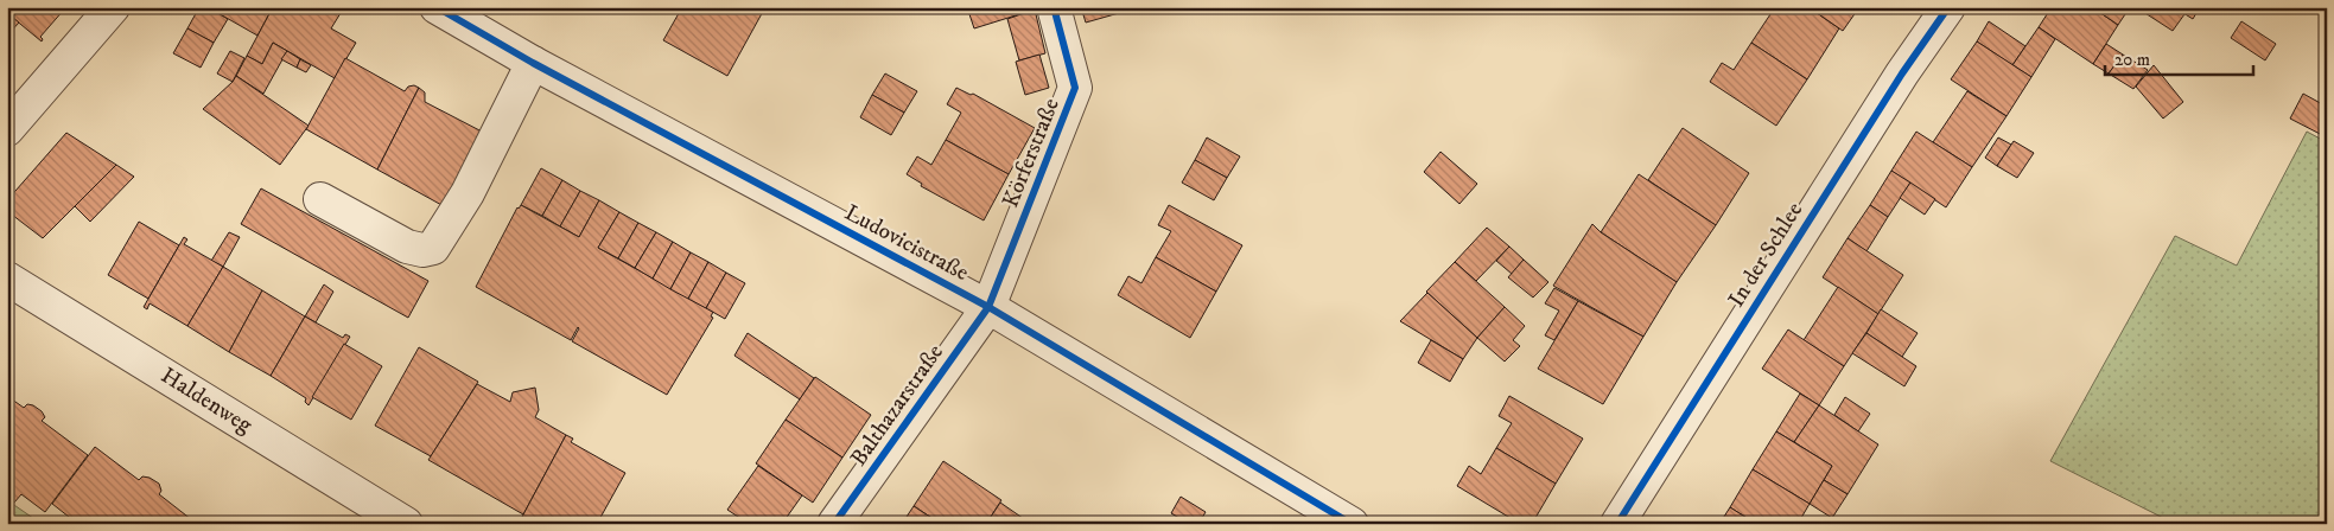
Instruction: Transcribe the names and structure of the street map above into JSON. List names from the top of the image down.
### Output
{
  "streets": {
    "street": [
      "Körferstraße",
      "Ludovicistraße",
      "In der Schlee",
      "Haldenweg",
      "Balthazarstraße"
    ]
  },
  "crossings": [
    ["Körferstraße", "Ludovicistraße"],
    ["Körferstraße", "Balthazarstraße"],
    ["Ludovicistraße", "Balthazarstraße"]
  ],
  "scale_bar": "20 m"
}
